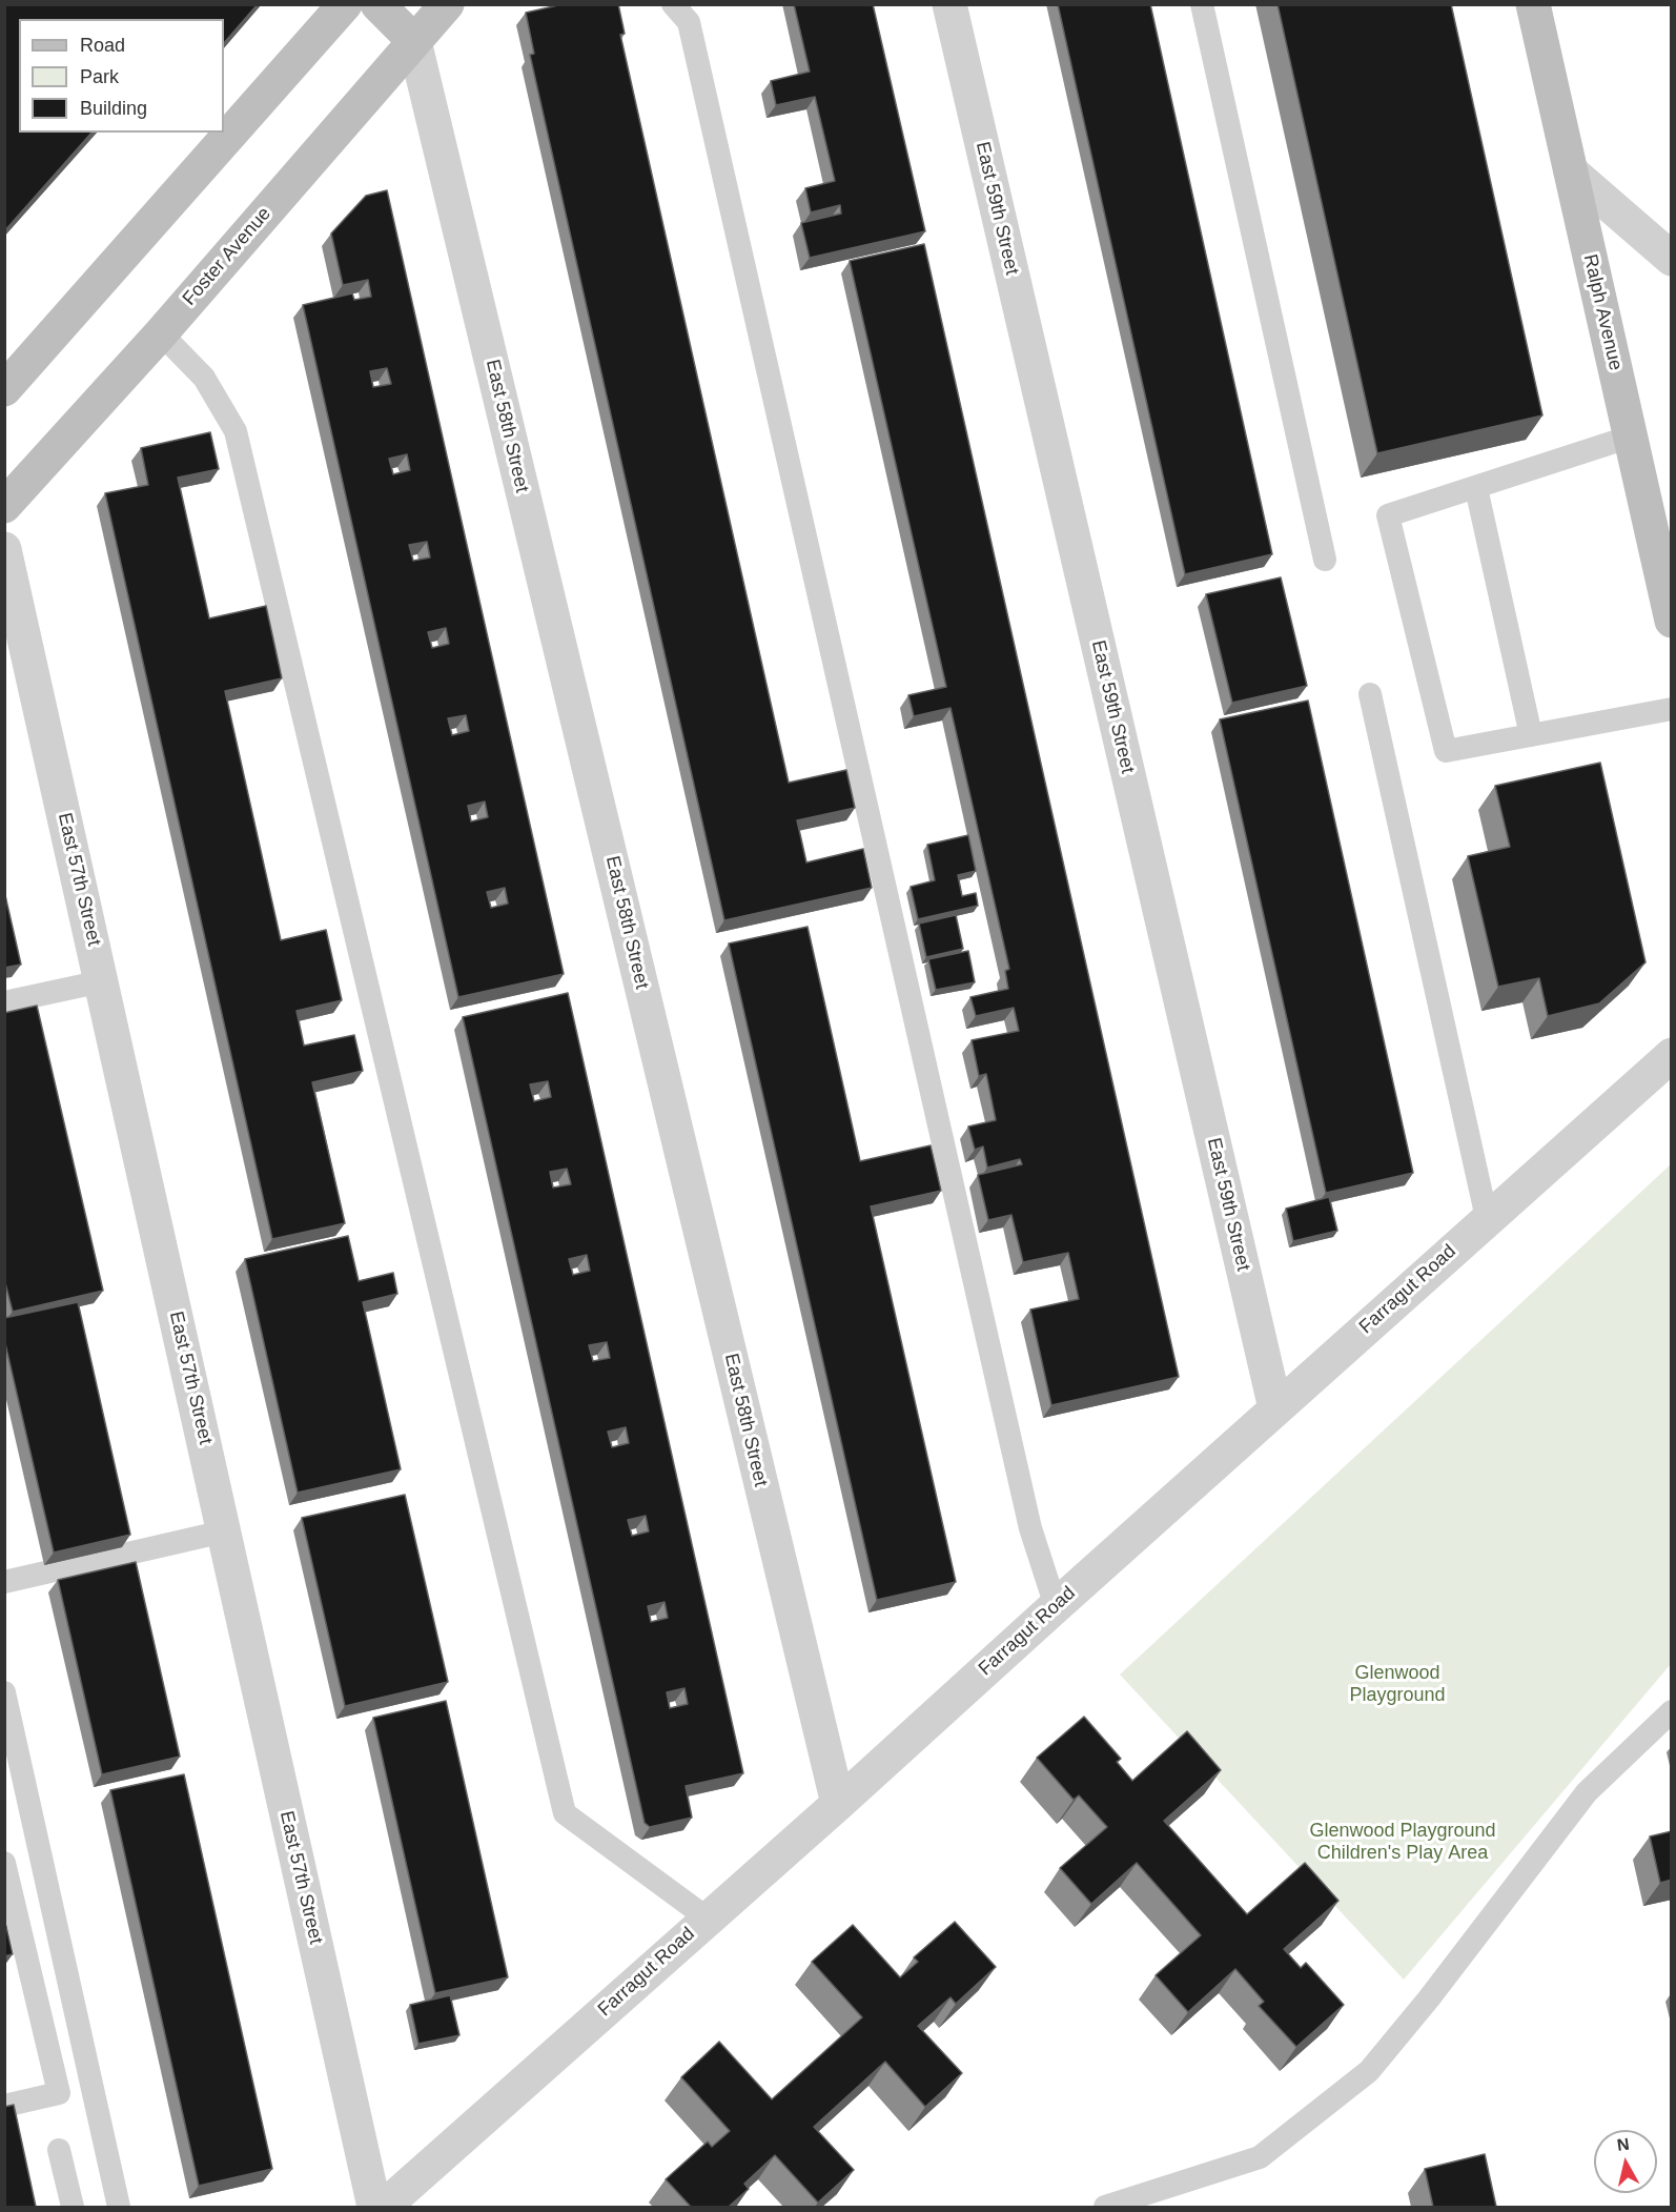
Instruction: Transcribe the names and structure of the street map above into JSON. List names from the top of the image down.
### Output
{
  "streets": {
    "main road": ["Foster Avenue", "Ralph Avenue"],
    "street": [
      "East 59th Street",
      "East 58th Street",
      "East 57th Street",
      "Farragut Road"
    ]
  },
  "crossings": [
    ["East 59th Street", "Farragut Road"],
    ["Foster Avenue", "East 58th Street"],
    ["East 58th Street", "Farragut Road"]
  ],
  "parks": ["Glenwood Playground", "Glenwood Playground Children's Play Area"],
  "legend": ["Road", "Park", "Building"],
  "north": "top"
}
